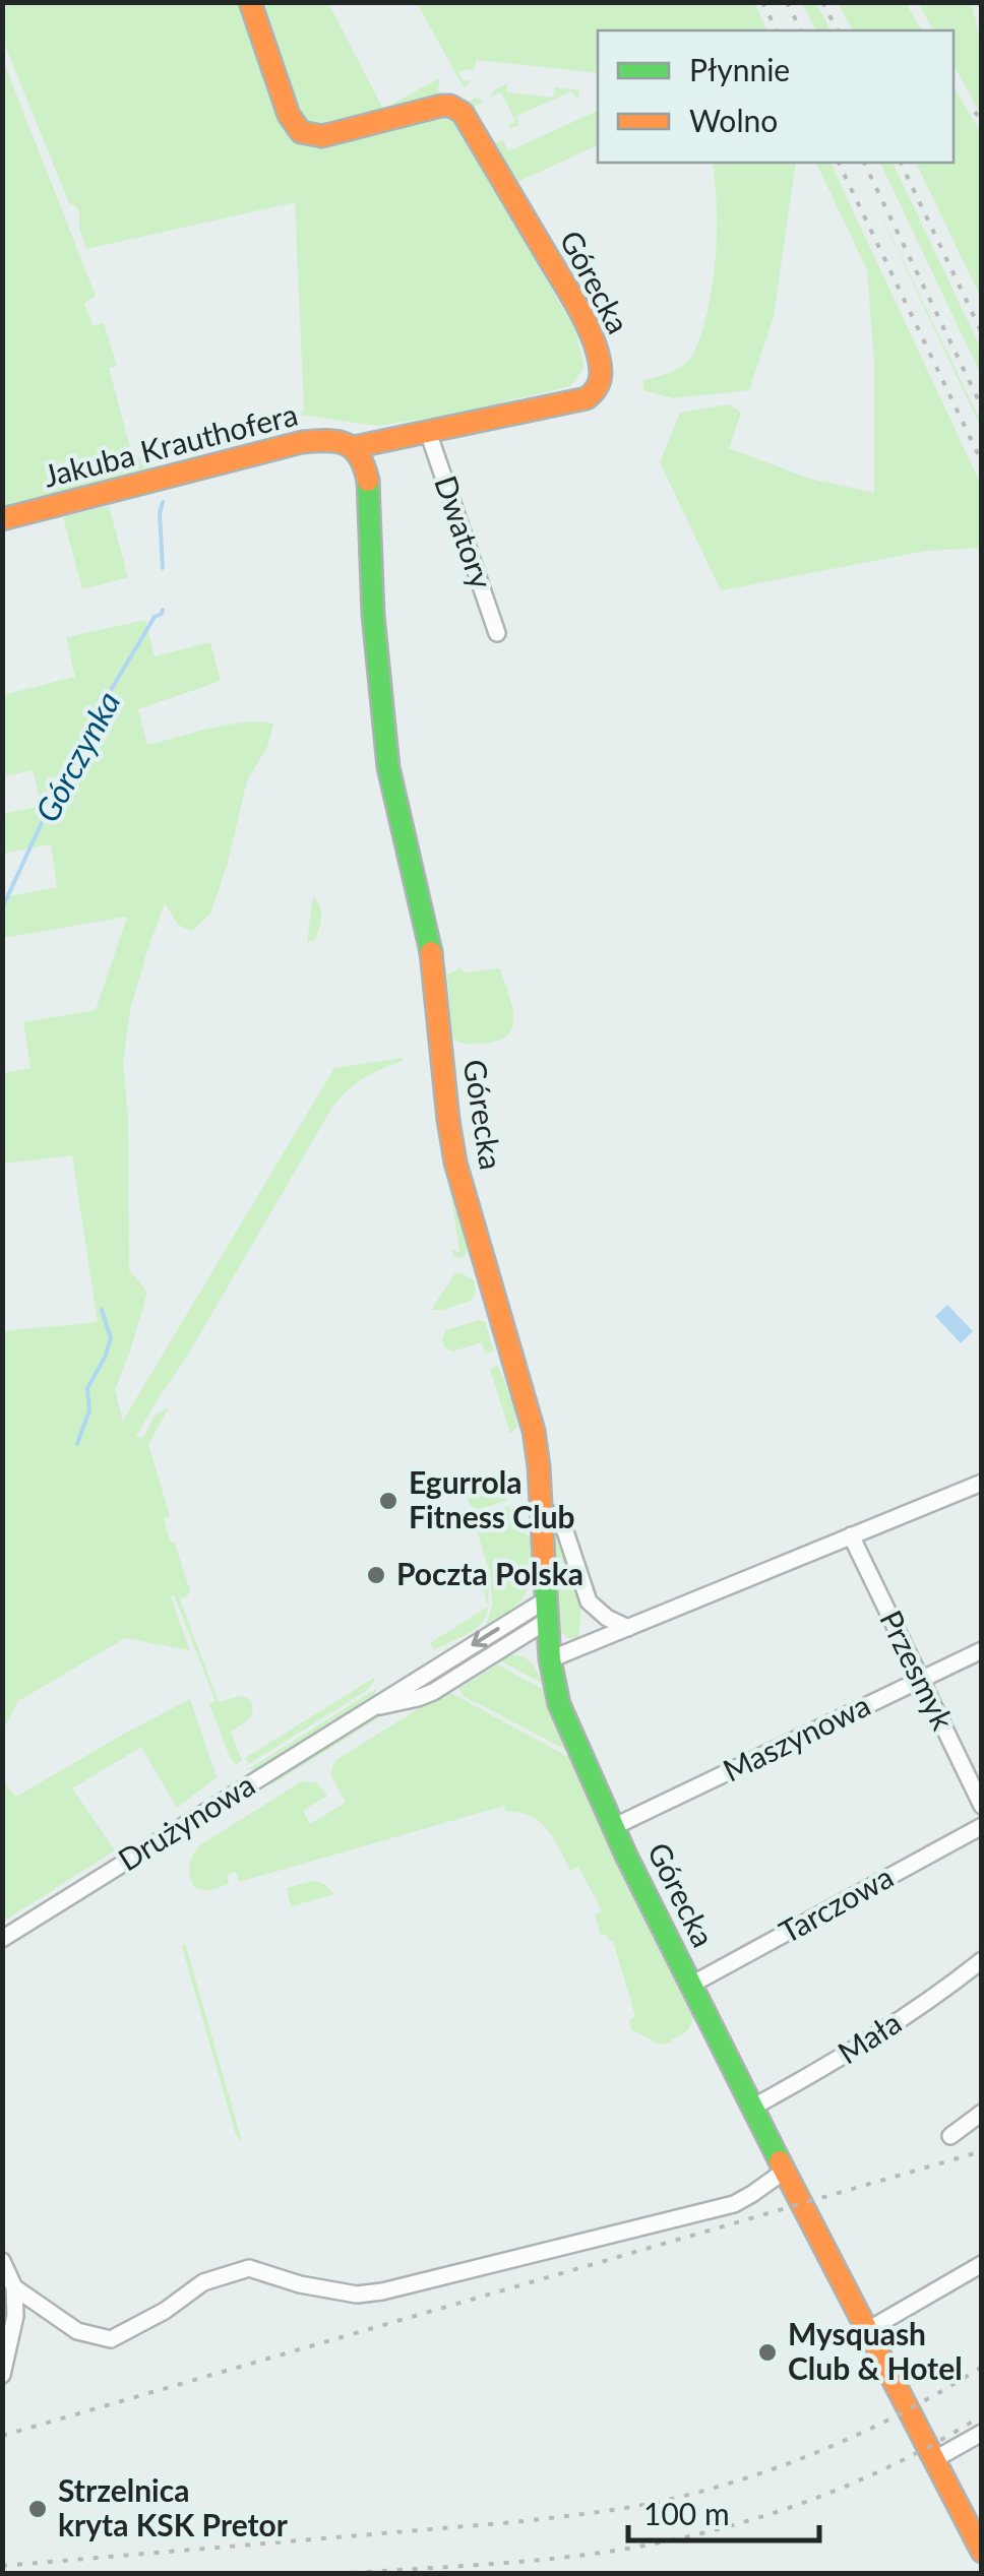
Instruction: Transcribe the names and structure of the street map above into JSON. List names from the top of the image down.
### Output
{
  "streets": {
    "street": [
      "Górecka",
      "Jakuba Krauthofera",
      "Dwatory",
      "Przesmyk",
      "Maszynowa",
      "Drużynowa",
      "Tarczowa",
      "Mała"
    ]
  },
  "crossings": [
    ["Górecka", "Jakuba Krauthofera"],
    ["Górecka", "Dwatory"],
    ["Górecka", "Maszynowa"],
    ["Górecka", "Drużynowa"],
    ["Górecka", "Tarczowa"],
    ["Górecka", "Mała"],
    ["Przesmyk", "Maszynowa"]
  ],
  "water": ["Górczynka"],
  "places": [
    "Egurrola Fitness Club",
    "Poczta Polska",
    "Mysquash Club & Hotel",
    "Strzelnica kryta KSK Pretor"
  ],
  "legend": ["Płynnie", "Wolno"],
  "scale_bar": "100 m"
}
